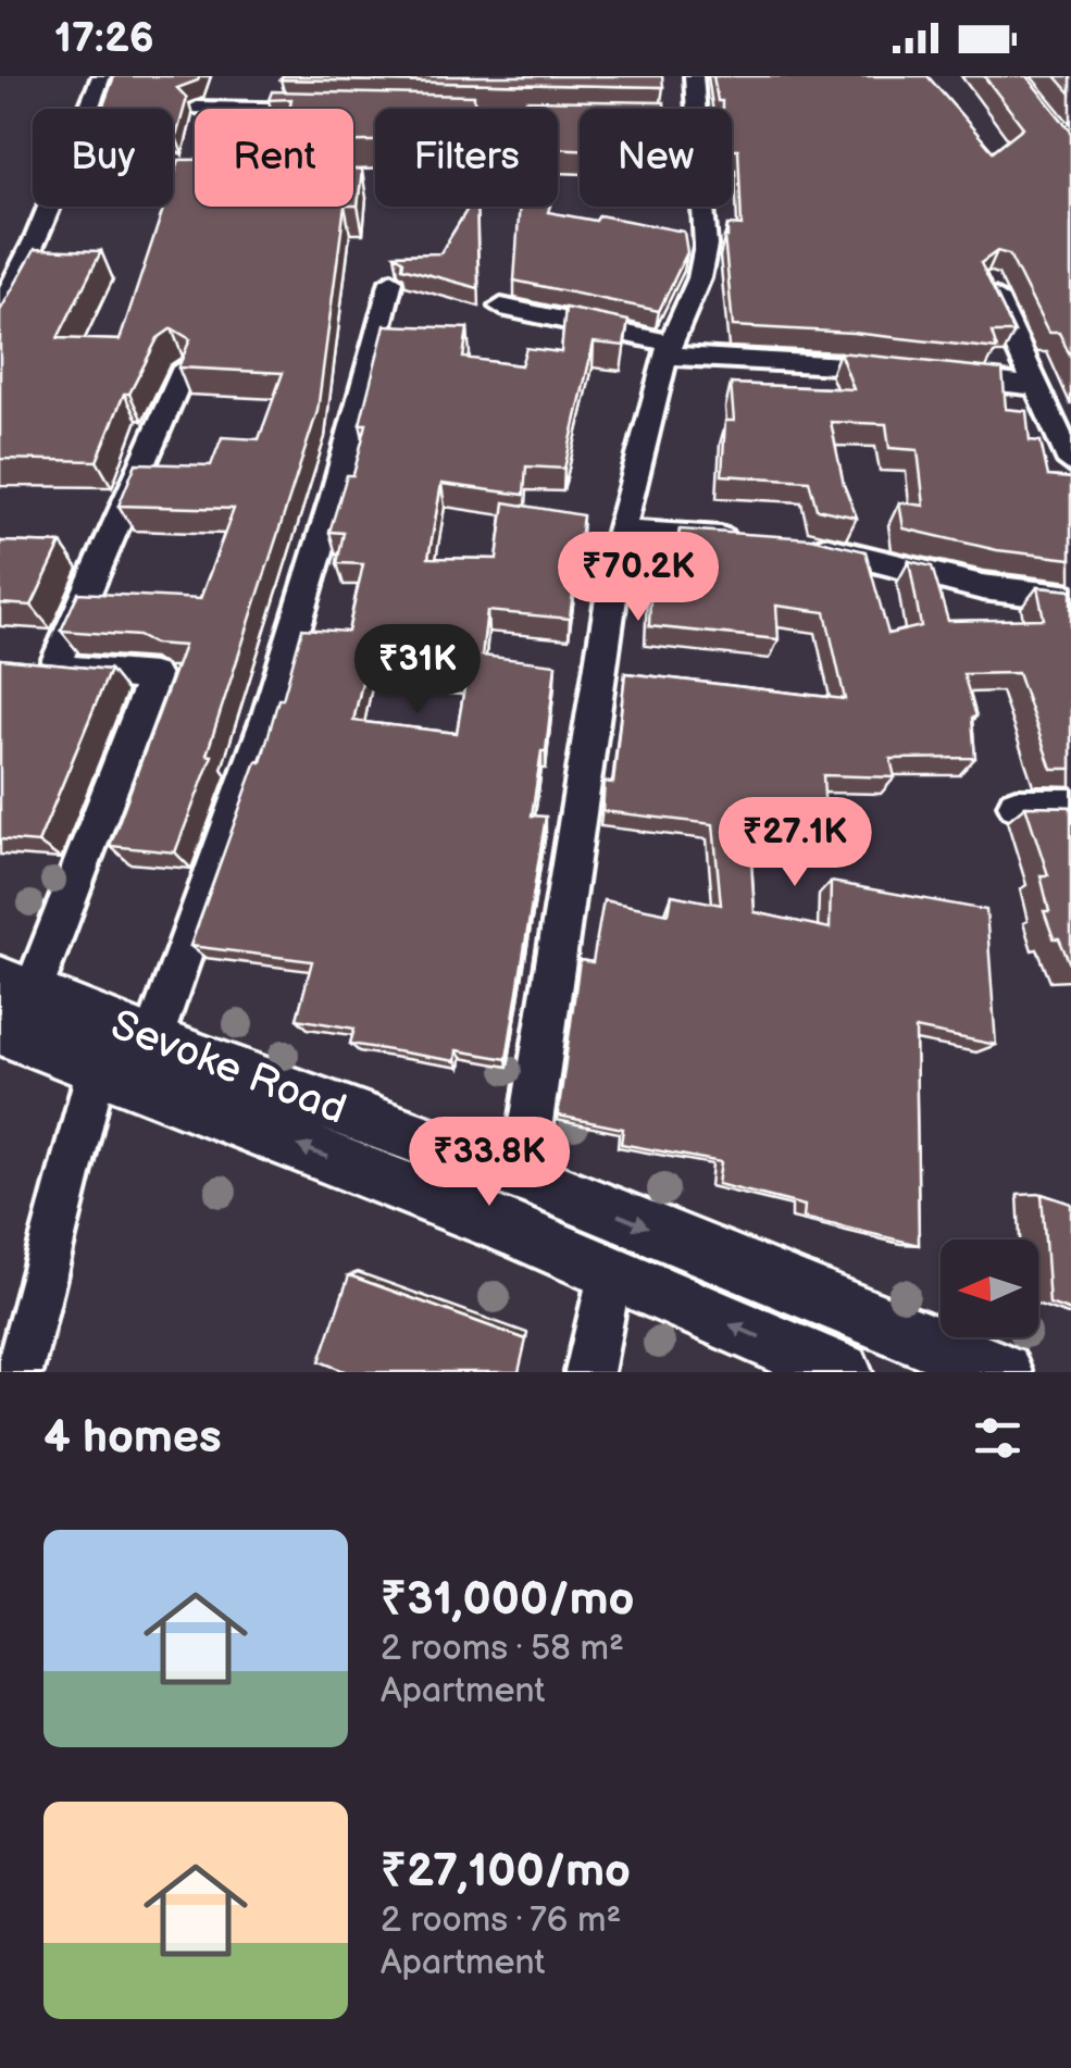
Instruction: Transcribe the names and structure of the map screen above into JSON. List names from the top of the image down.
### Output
{
  "streets": {
    "main road": ["Sevoke Road"]
  },
  "north": "left",
  "page": {
    "status": "17:26",
    "chip": [
      "Buy",
      "Rent",
      "Filters",
      "New"
    ],
    "price": [
      "₹70.2K",
      "₹31K",
      "₹27.1K",
      "₹33.8K"
    ],
    "heading": "4 homes",
    "list": [
      {
        "name": "₹31,000/mo",
        "note": "2 rooms · 58 m² · Apartment"
      },
      {
        "name": "₹27,100/mo",
        "note": "2 rooms · 76 m² · Apartment"
      }
    ]
  }
}
